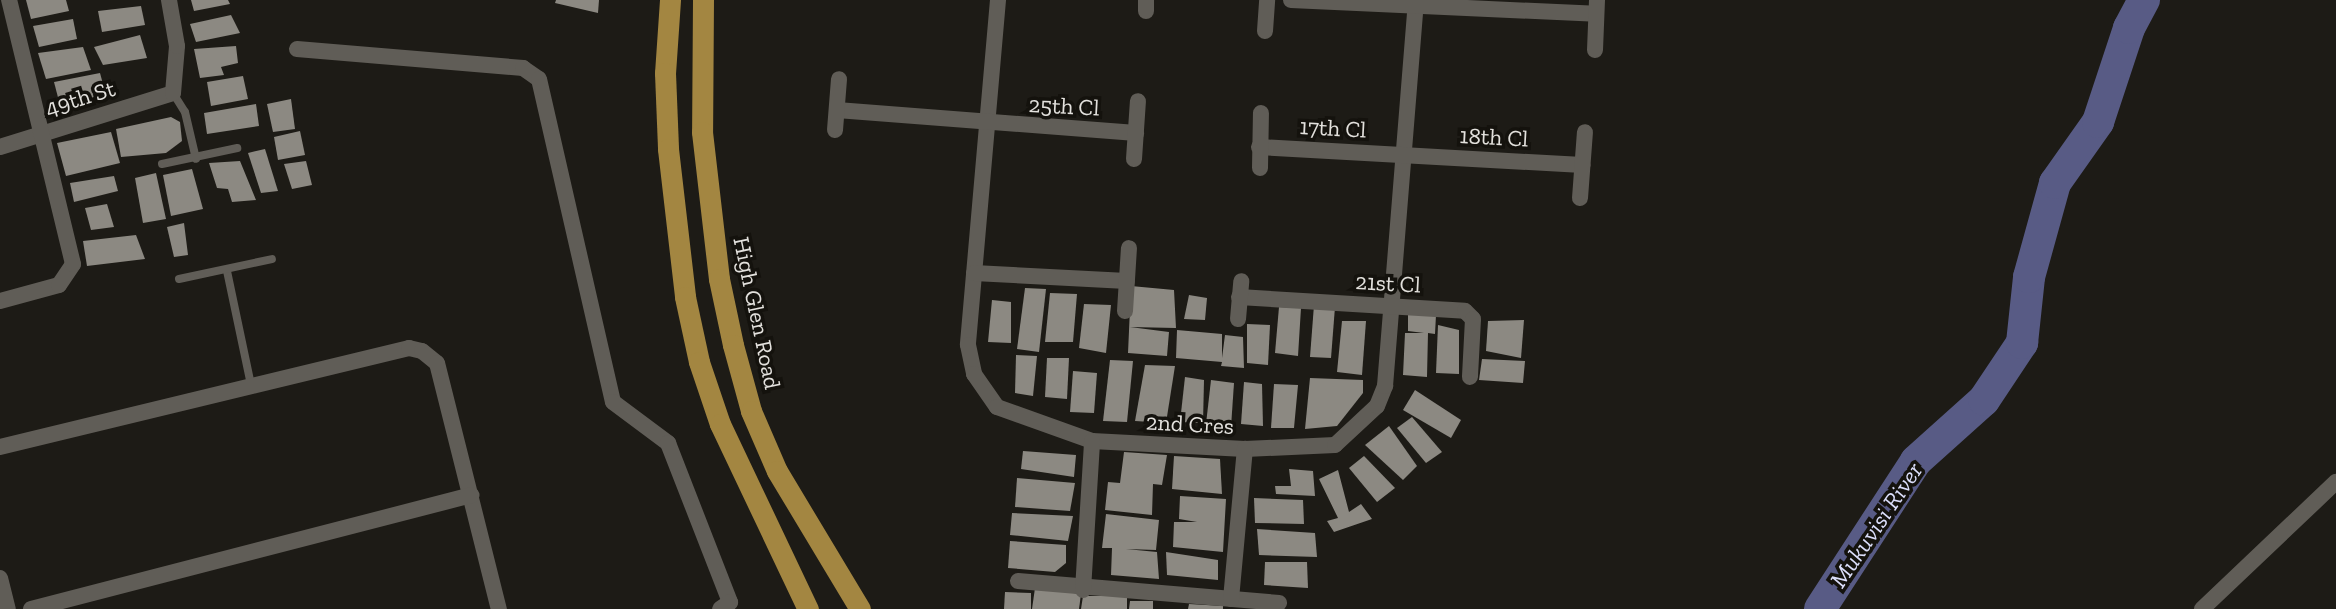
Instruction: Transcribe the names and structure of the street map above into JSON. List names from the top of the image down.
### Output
{
  "streets": {
    "main road": ["High Glen Road"],
    "street": [
      "49th St",
      "25th Cl",
      "17th Cl",
      "18th Cl",
      "21st Cl",
      "2nd Cres"
    ]
  },
  "crossings": [
    ["25th Cl", "2nd Cres"],
    ["17th Cl", "18th Cl"],
    ["17th Cl", "2nd Cres"],
    ["18th Cl", "2nd Cres"],
    ["21st Cl", "2nd Cres"]
  ],
  "water": ["Mukuvisi River"]
}
